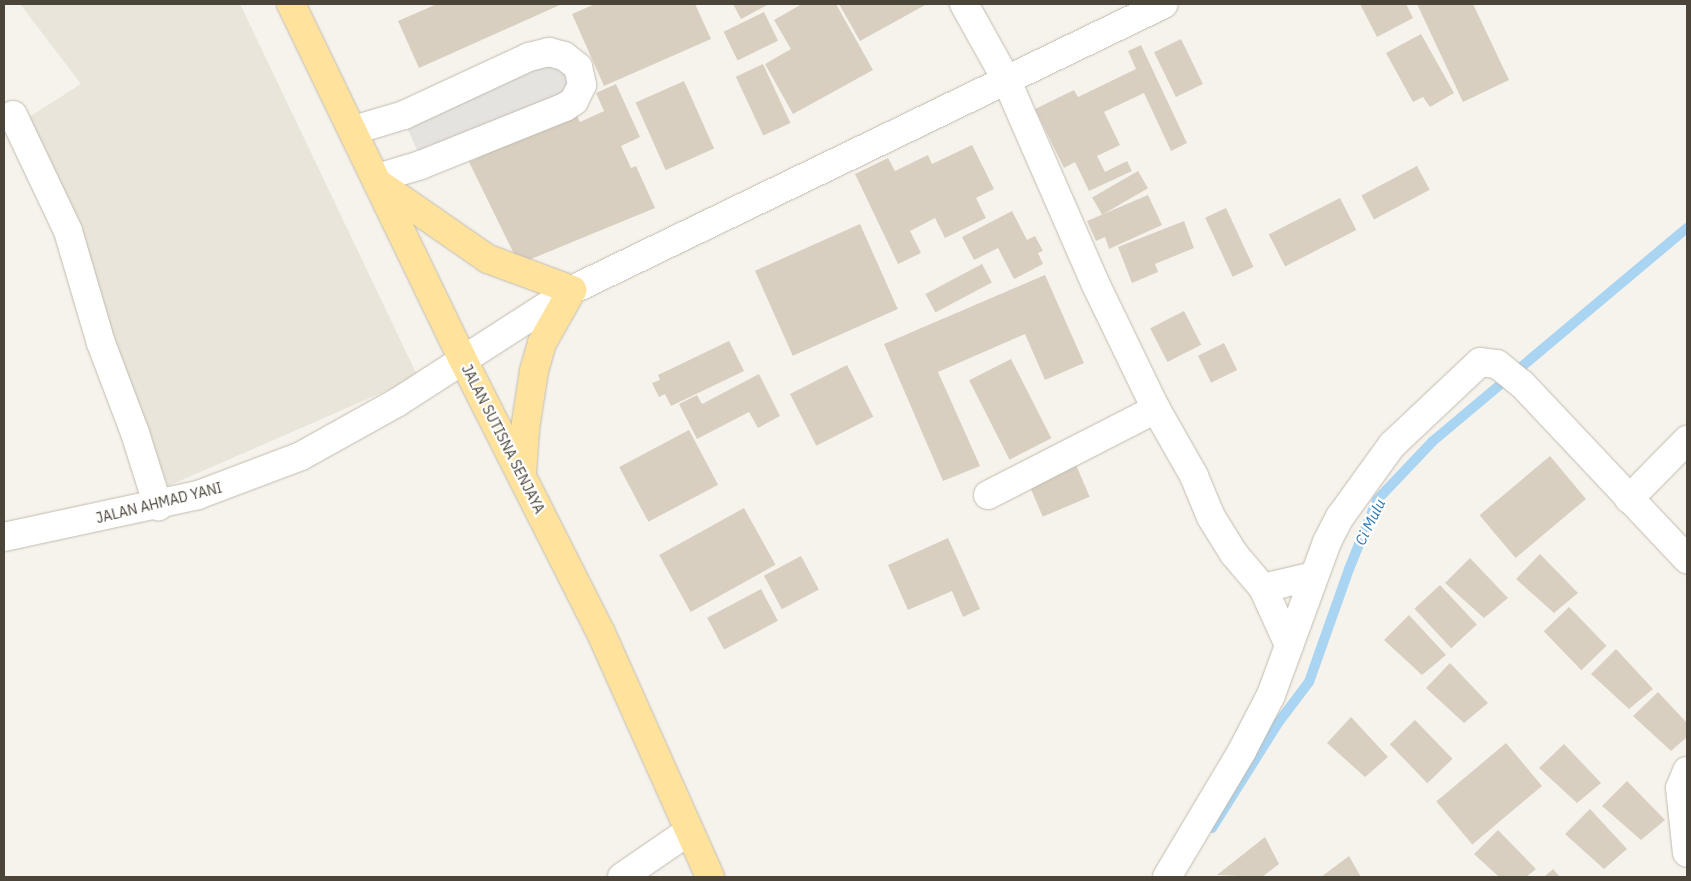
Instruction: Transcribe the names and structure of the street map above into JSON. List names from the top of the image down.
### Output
{
  "streets": {
    "main road": ["JALAN SUTISNA SENJAYA"],
    "street": ["JALAN AHMAD YANI"]
  },
  "crossings": [
    ["JALAN SUTISNA SENJAYA", "JALAN AHMAD YANI"]
  ],
  "water": ["Ci Mulu"]
}
